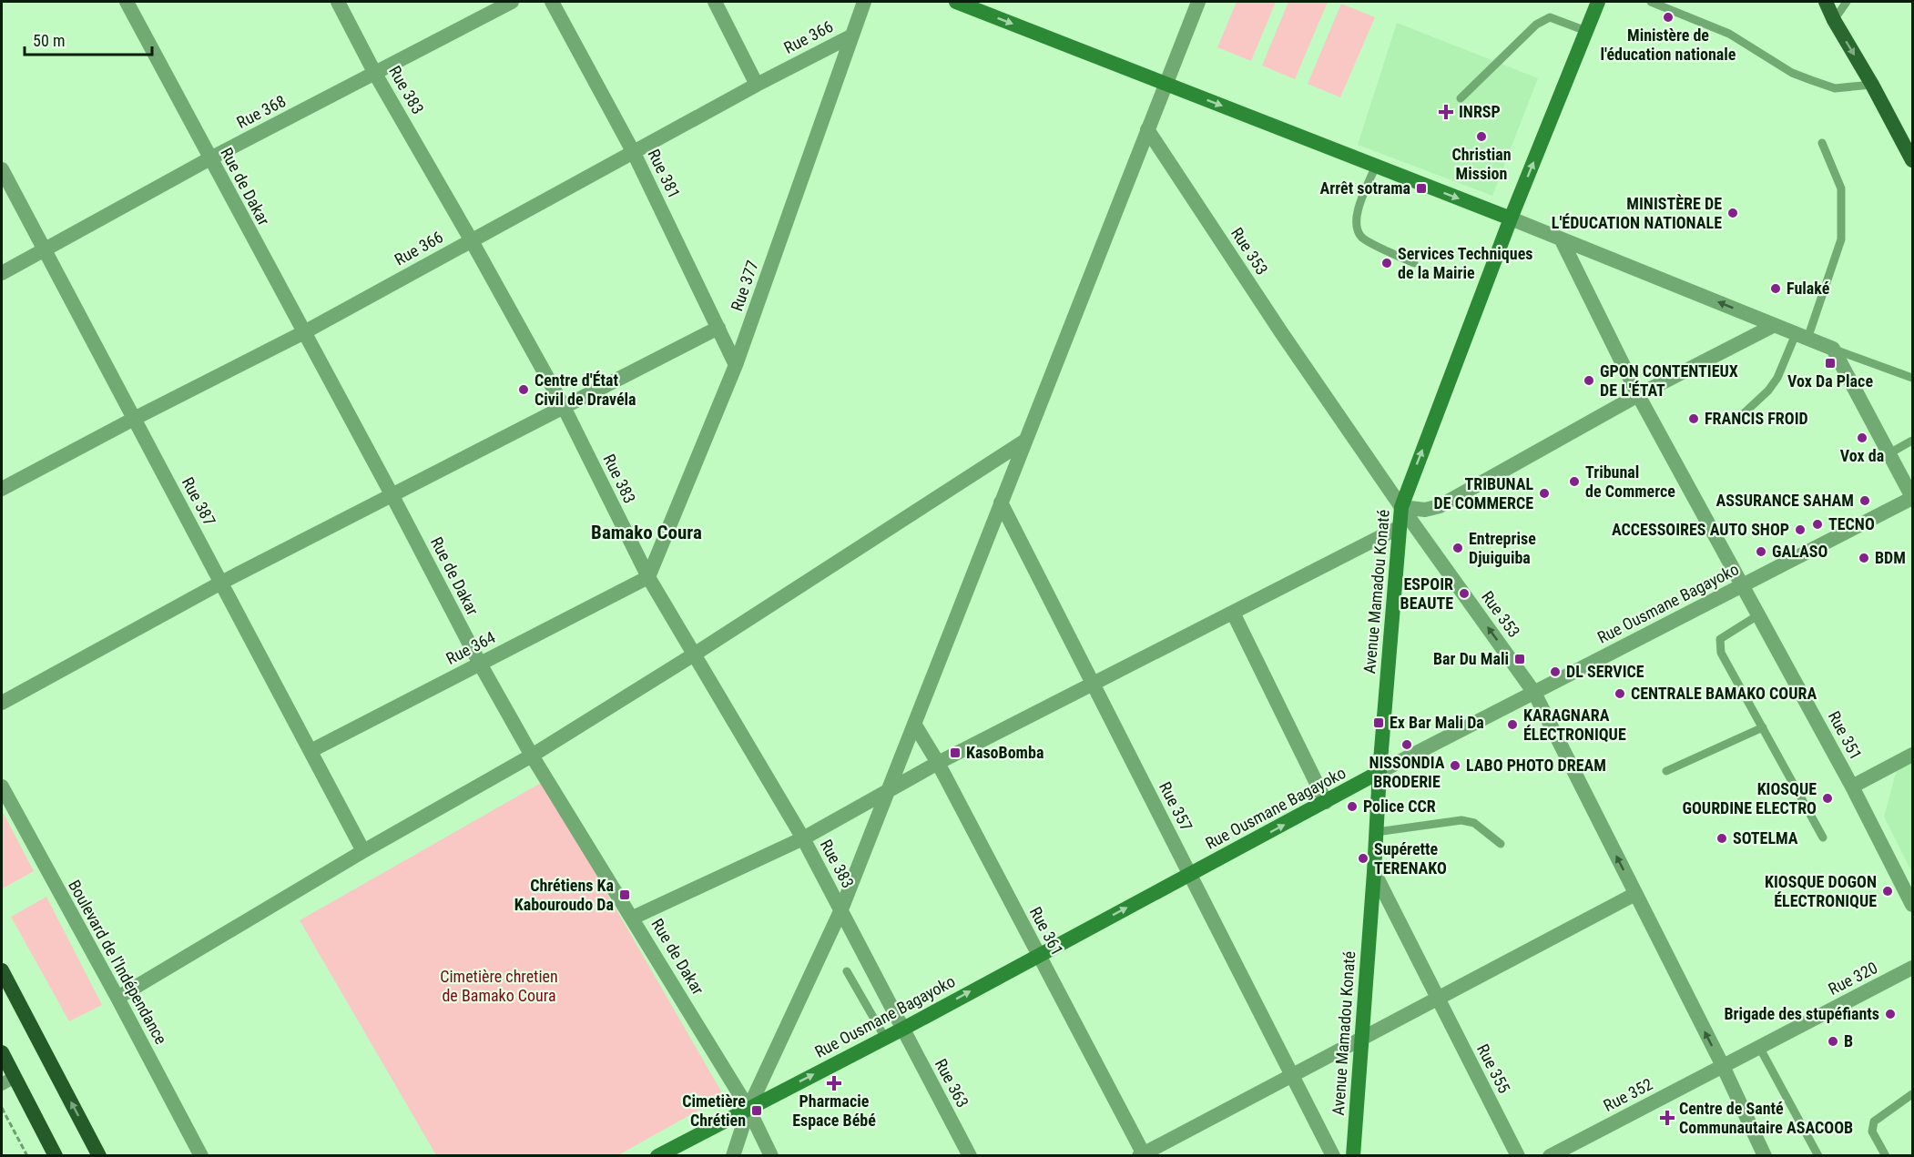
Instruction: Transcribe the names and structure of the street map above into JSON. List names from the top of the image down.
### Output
{
  "streets": {
    "main road": ["Avenue Mamadou Konaté", "Rue Ousmane Bagayoko"],
    "street": [
      "Rue 366",
      "Rue 383",
      "Rue 368",
      "Rue 381",
      "Rue de Dakar",
      "Rue 353",
      "Rue 377",
      "Rue 387",
      "Rue 364",
      "Rue 351",
      "Rue 357",
      "Rue 361",
      "Boulevard de l'Indépendance",
      "Rue 320",
      "Rue 355",
      "Rue 363",
      "Rue 352"
    ]
  },
  "crossings": [
    ["Rue 366", "Rue 383"],
    ["Rue 366", "Rue 381"],
    ["Rue 366", "Rue de Dakar"],
    ["Rue 366", "Rue 377"],
    ["Rue 366", "Rue 387"],
    ["Rue 383", "Rue 368"],
    ["Rue 383", "Rue 377"],
    ["Rue 383", "Rue Ousmane Bagayoko"],
    ["Rue 383", "Rue 364"],
    ["Rue 383", "Rue 363"],
    ["Rue 368", "Rue de Dakar"],
    ["Rue 368", "Rue 387"],
    ["Rue 381", "Rue 377"],
    ["Rue de Dakar", "Rue Ousmane Bagayoko"],
    ["Rue de Dakar", "Rue 364"],
    ["Rue 353", "Avenue Mamadou Konaté"],
    ["Rue 353", "Rue Ousmane Bagayoko"],
    ["Rue 353", "Rue 320"],
    ["Rue 353", "Rue 352"],
    ["Rue 377", "Rue 364"],
    ["Rue 387", "Rue 364"],
    ["Avenue Mamadou Konaté", "Rue Ousmane Bagayoko"],
    ["Avenue Mamadou Konaté", "Rue 355"],
    ["Rue Ousmane Bagayoko", "Rue 351"],
    ["Rue Ousmane Bagayoko", "Rue 357"],
    ["Rue Ousmane Bagayoko", "Rue 361"],
    ["Rue Ousmane Bagayoko", "Rue 363"],
    ["Rue 320", "Rue 352"]
  ],
  "one_way": ["Rue 353", "Avenue Mamadou Konaté", "Rue Ousmane Bagayoko"],
  "districts": ["Bamako Coura"],
  "parks": ["Cimetière chretien de Bamako Coura"],
  "places": {
    "other": [
      "Ministère de l'éducation nationale",
      "Christian Mission",
      "MINISTÈRE DE L'ÉDUCATION NATIONALE",
      "Services Techniques de la Mairie",
      "Fulaké",
      "GPON CONTENTIEUX DE L'ÉTAT",
      "Centre d'État Civil de Dravéla",
      "FRANCIS FROID",
      "Vox da",
      "Tribunal de Commerce",
      "TRIBUNAL DE COMMERCE",
      "ASSURANCE SAHAM",
      "TECNO",
      "ACCESSOIRES AUTO SHOP",
      "Entreprise Djuiguiba",
      "GALASO",
      "BDM",
      "ESPOIR BEAUTE",
      "DL SERVICE",
      "CENTRALE BAMAKO COURA",
      "KARAGNARA ÉLECTRONIQUE",
      "NISSONDIA BRODERIE",
      "LABO PHOTO DREAM",
      "KIOSQUE GOURDINE ELECTRO",
      "Police CCR",
      "SOTELMA",
      "Supérette TERENAKO",
      "KIOSQUE DOGON ÉLECTRONIQUE",
      "Brigade des stupéfiants",
      "B"
    ],
    "health": ["INRSP", "Pharmacie Espace Bébé", "Centre de Santé Communautaire ASACOOB"],
    "transit": [
      "Arrêt sotrama",
      "Vox Da Place",
      "Bar Du Mali",
      "Ex Bar Mali Da",
      "KasoBomba",
      "Chrétiens Ka Kabouroudo Da",
      "Cimetière Chrétien"
    ]
  },
  "scale_bar": "50 m"
}
